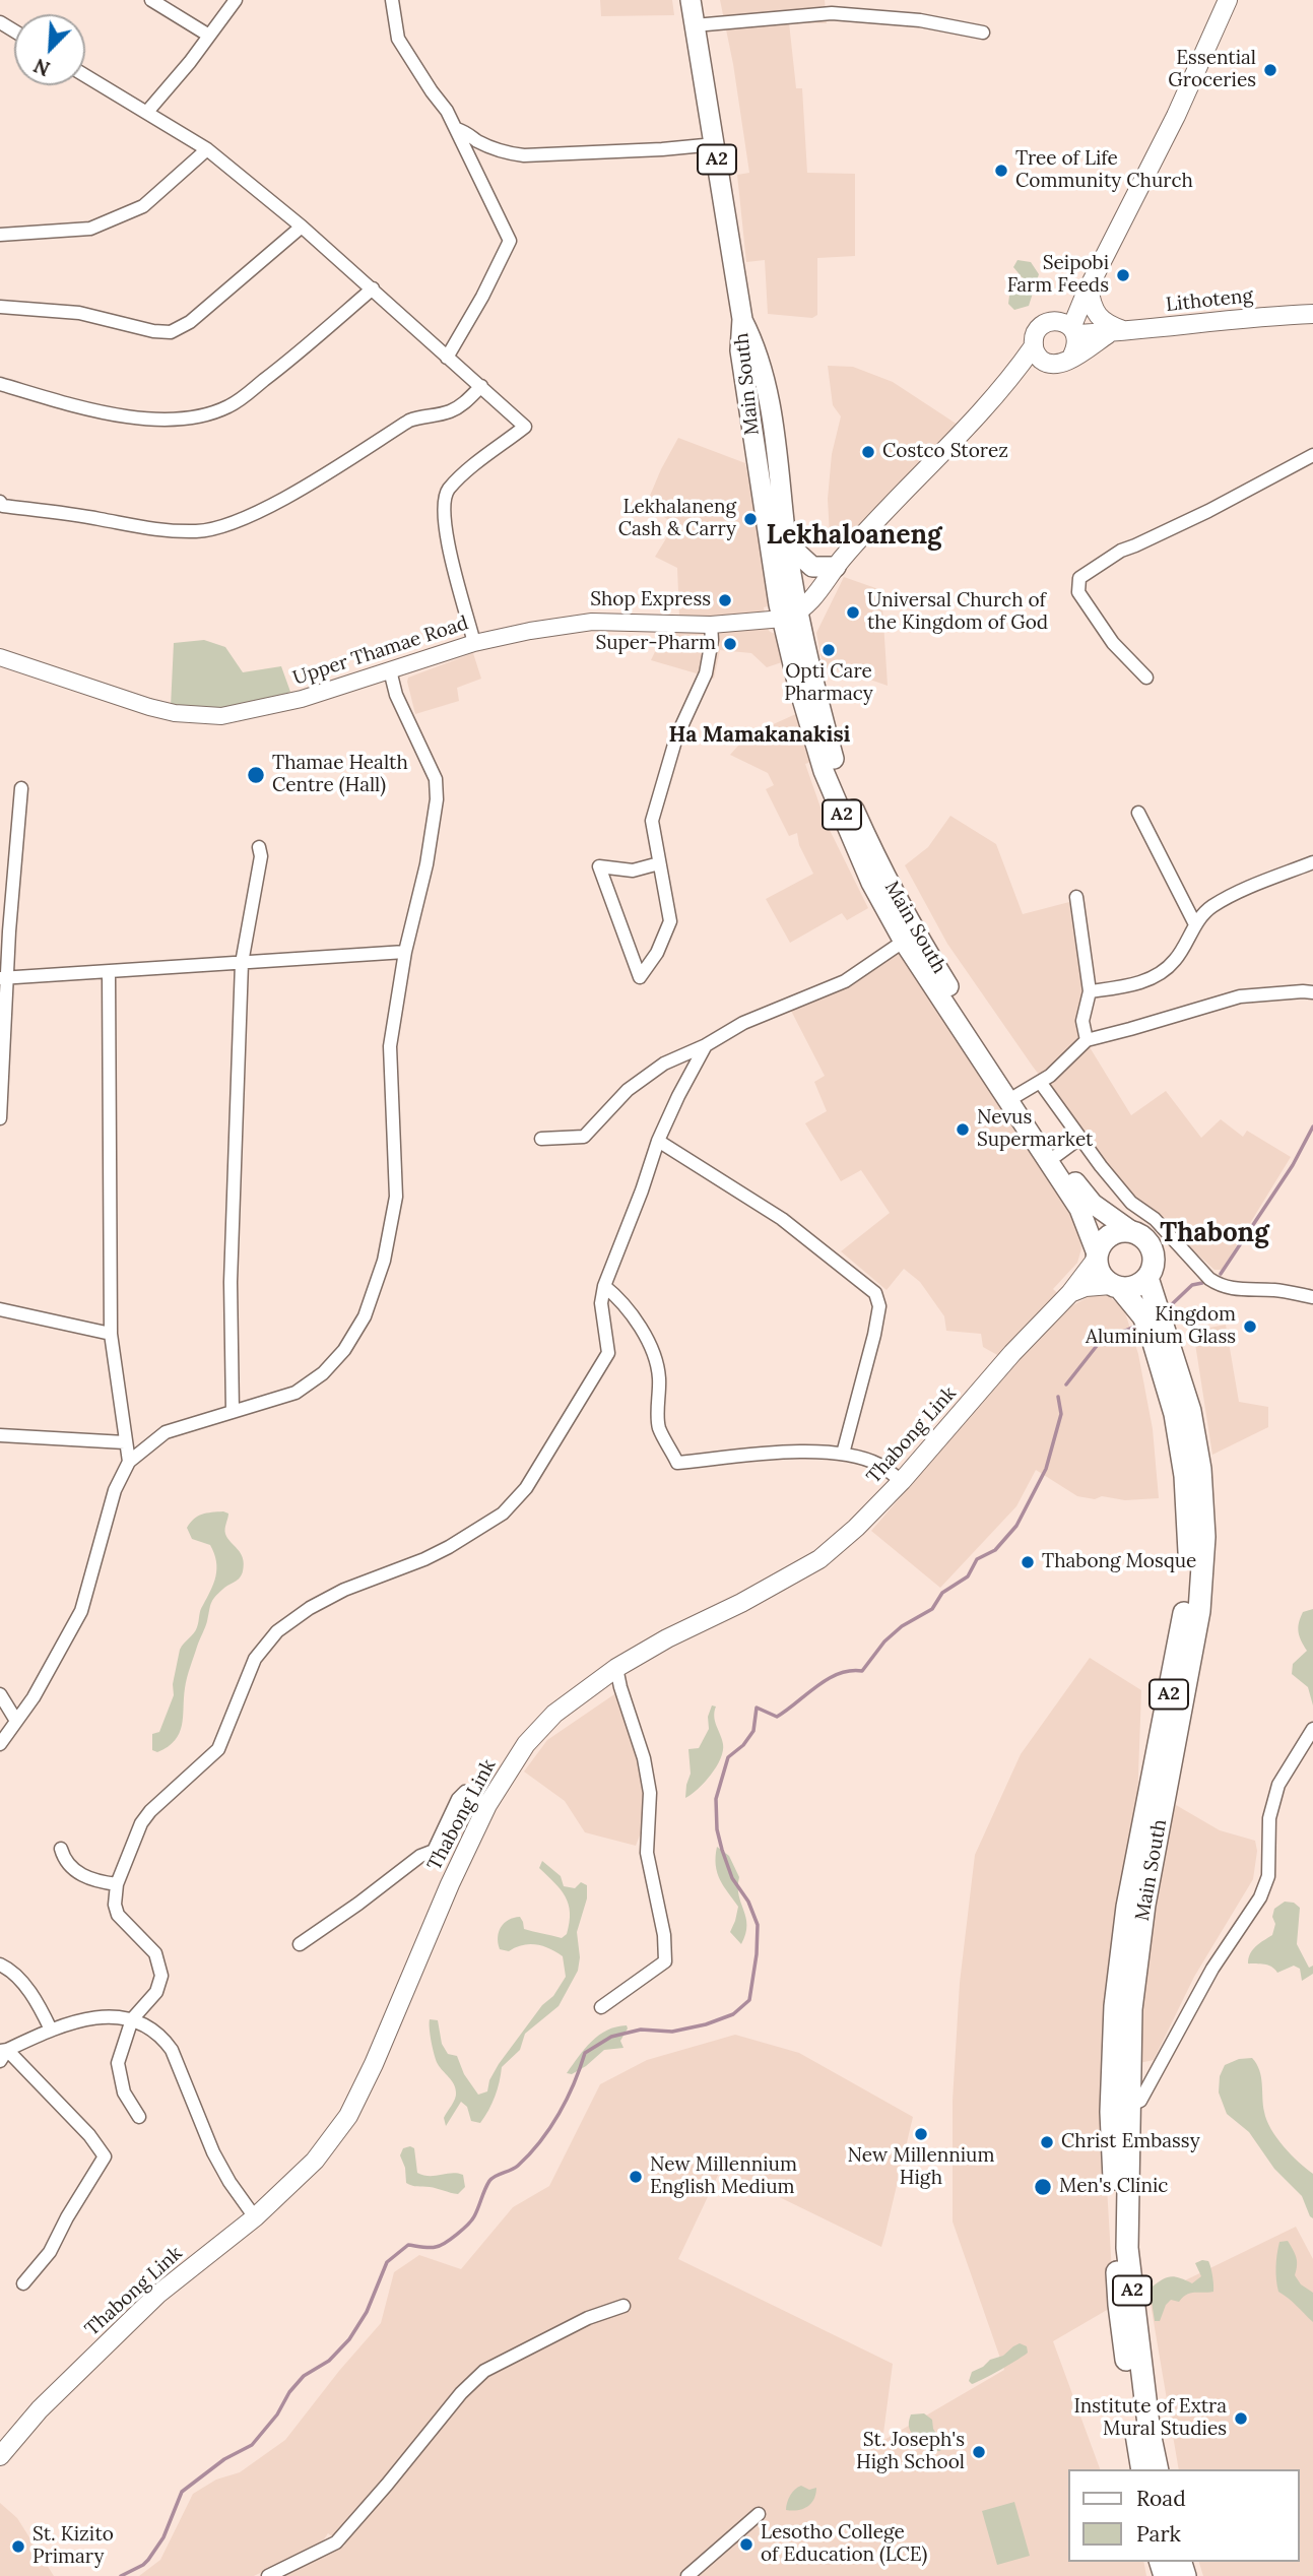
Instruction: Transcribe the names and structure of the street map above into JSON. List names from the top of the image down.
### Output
{
  "streets": {
    "highway": ["A2", "Main South"],
    "main road": ["Lithoteng", "Thabong Link"],
    "street": ["Upper Thamae Road"]
  },
  "crossings": [
    ["A2", "Main South"],
    ["Main South", "Upper Thamae Road"],
    ["Main South", "Thabong Link"]
  ],
  "districts": ["Lekhaloaneng", "Ha Mamakanakisi", "Thabong"],
  "places": [
    "Essential Groceries",
    "Tree of Life Community Church",
    "Seipobi Farm Feeds",
    "Costco Storez",
    "Lekhalaneng Cash & Carry",
    "Shop Express",
    "Universal Church of the Kingdom of God",
    "Super-Pharm",
    "Opti Care Pharmacy",
    "Thamae Health Centre (Hall)",
    "Nevus Supermarket",
    "Kingdom Aluminium Glass",
    "Thabong Mosque",
    "New Millennium High",
    "Christ Embassy",
    "New Millennium English Medium",
    "Men's Clinic",
    "Institute of Extra Mural Studies",
    "St. Joseph's High School",
    "Lesotho College of Education (LCE)",
    "St. Kizito Primary"
  ],
  "legend": ["Road", "Park"],
  "north": "bottom left"
}
